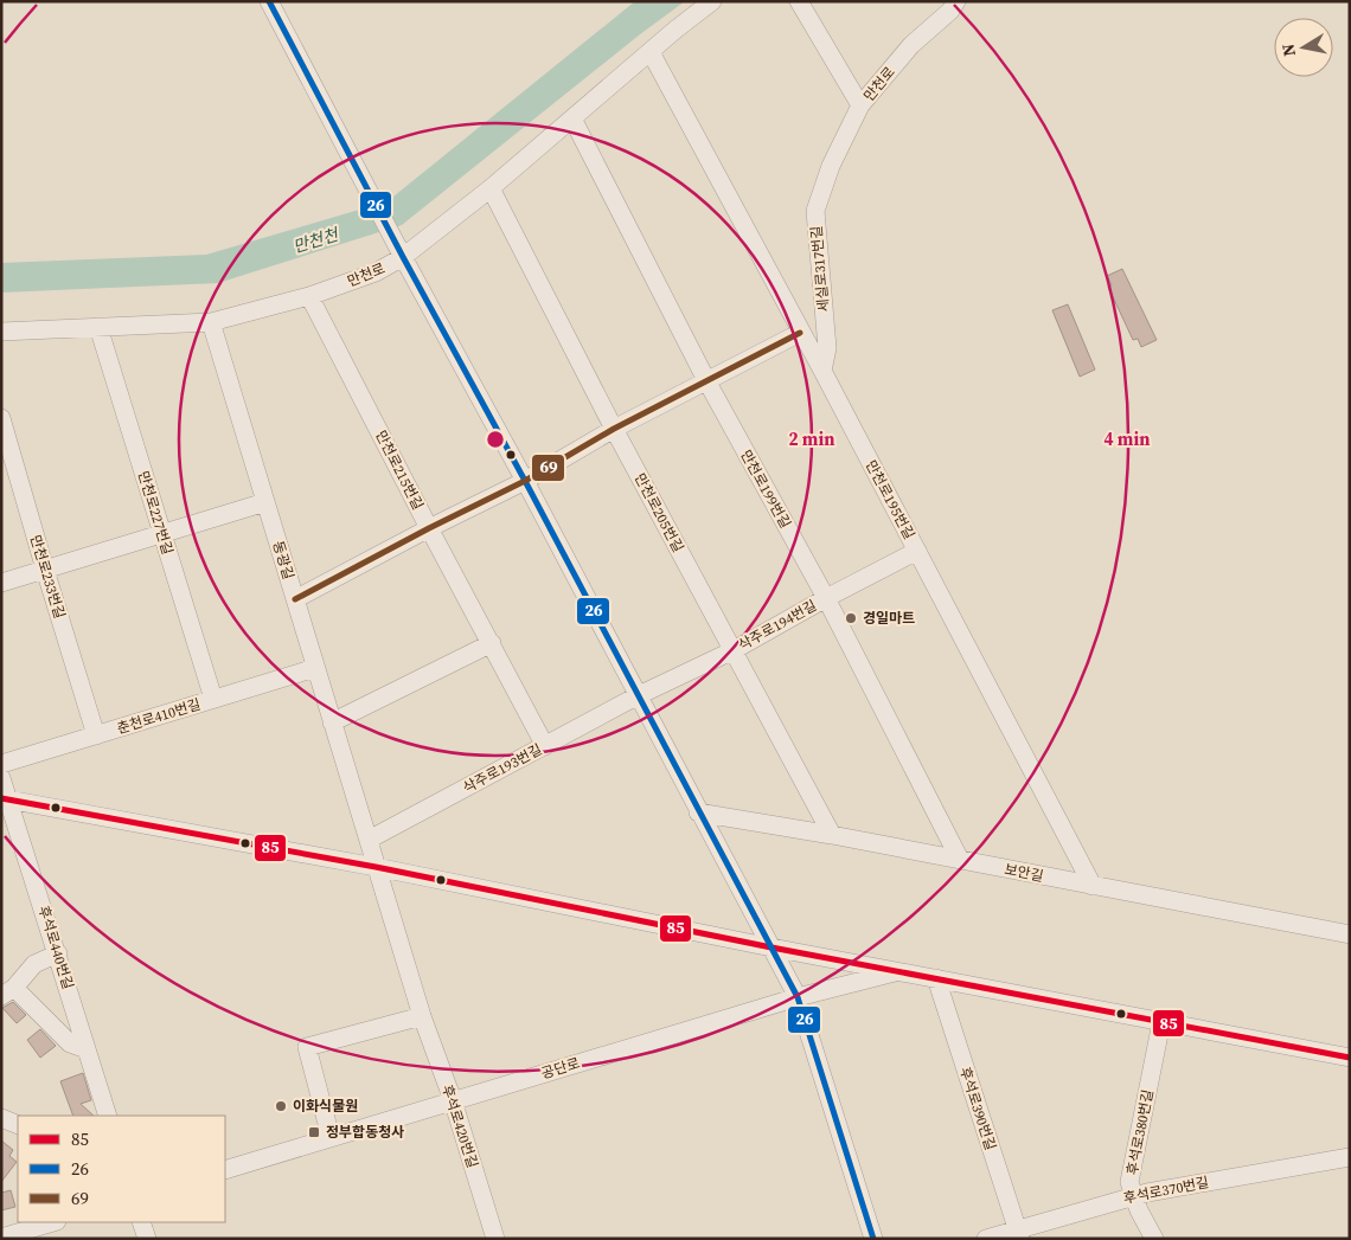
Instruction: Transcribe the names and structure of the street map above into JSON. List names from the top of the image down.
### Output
{
  "streets": {
    "street": [
      "만천로",
      "세실로317번길",
      "만천로215번길",
      "만천로199번길",
      "만천로195번길",
      "만천로227번길",
      "만천로205번길",
      "동광길",
      "만천로233번길",
      "삭주로194번길",
      "춘천로410번길",
      "삭주로193번길",
      "보안길",
      "후석로440번길",
      "공단로",
      "후석로390번길",
      "후석로420번길",
      "후석로380번길",
      "후석로370번길"
    ]
  },
  "crossings": [
    ["만천로", "세실로317번길"],
    ["만천로", "만천로215번길"],
    ["만천로", "만천로199번길"],
    ["만천로", "만천로195번길"],
    ["만천로", "만천로227번길"],
    ["만천로", "만천로205번길"],
    ["만천로", "동광길"],
    ["세실로317번길", "만천로195번길"],
    ["만천로215번길", "삭주로193번길"],
    ["만천로199번길", "삭주로194번길"],
    ["만천로199번길", "보안길"],
    ["만천로195번길", "삭주로194번길"],
    ["만천로195번길", "보안길"],
    ["만천로227번길", "춘천로410번길"],
    ["만천로205번길", "삭주로194번길"],
    ["만천로205번길", "보안길"],
    ["동광길", "춘천로410번길"],
    ["동광길", "삭주로193번길"],
    ["동광길", "후석로420번길"],
    ["만천로233번길", "춘천로410번길"],
    ["삭주로194번길", "삭주로193번길"],
    ["공단로", "후석로420번길"],
    ["후석로390번길", "후석로370번길"],
    ["후석로380번길", "후석로370번길"]
  ],
  "water": ["만천천"],
  "places": {
    "other": ["경일마트", "이화식물원"],
    "transit": ["정부합동청사"]
  },
  "lines": ["transit line 26", "transit line 69", "transit line 85"],
  "legend": ["85", "26", "69"],
  "north": "left",
  "rings": ["2 min", "4 min"]
}
